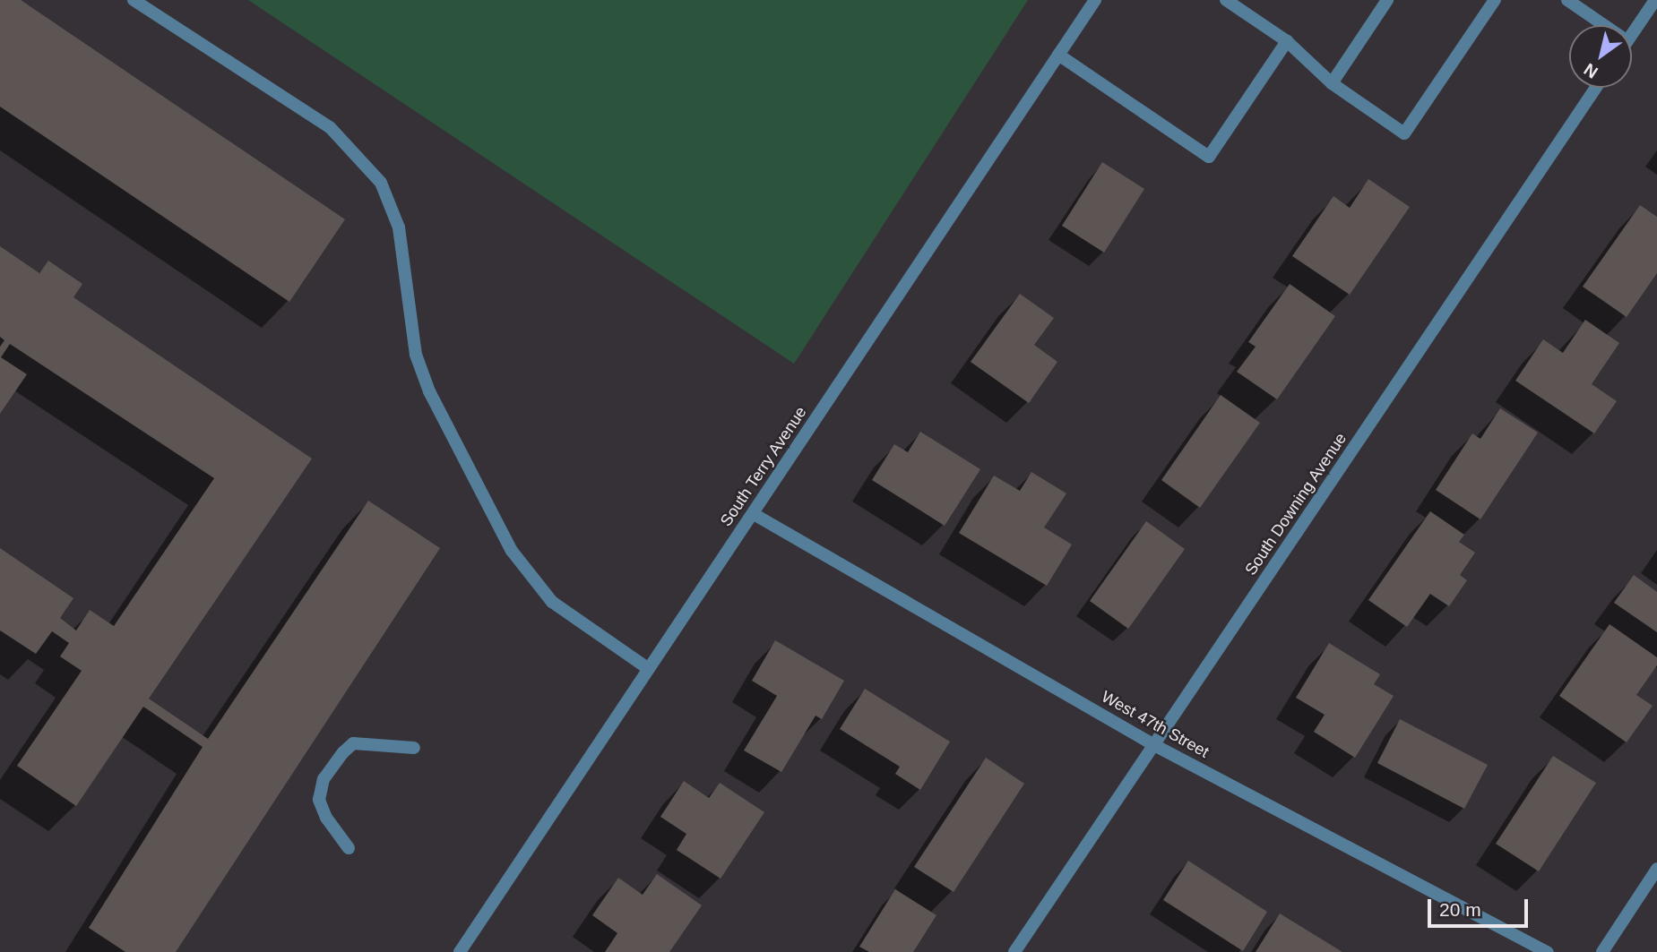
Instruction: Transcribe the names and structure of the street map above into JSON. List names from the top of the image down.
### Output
{
  "streets": {
    "street": ["South Terry Avenue", "South Downing Avenue", "West 47th Street"]
  },
  "crossings": [
    ["South Terry Avenue", "West 47th Street"],
    ["South Downing Avenue", "West 47th Street"]
  ],
  "scale_bar": "20 m",
  "north": "bottom left"
}
